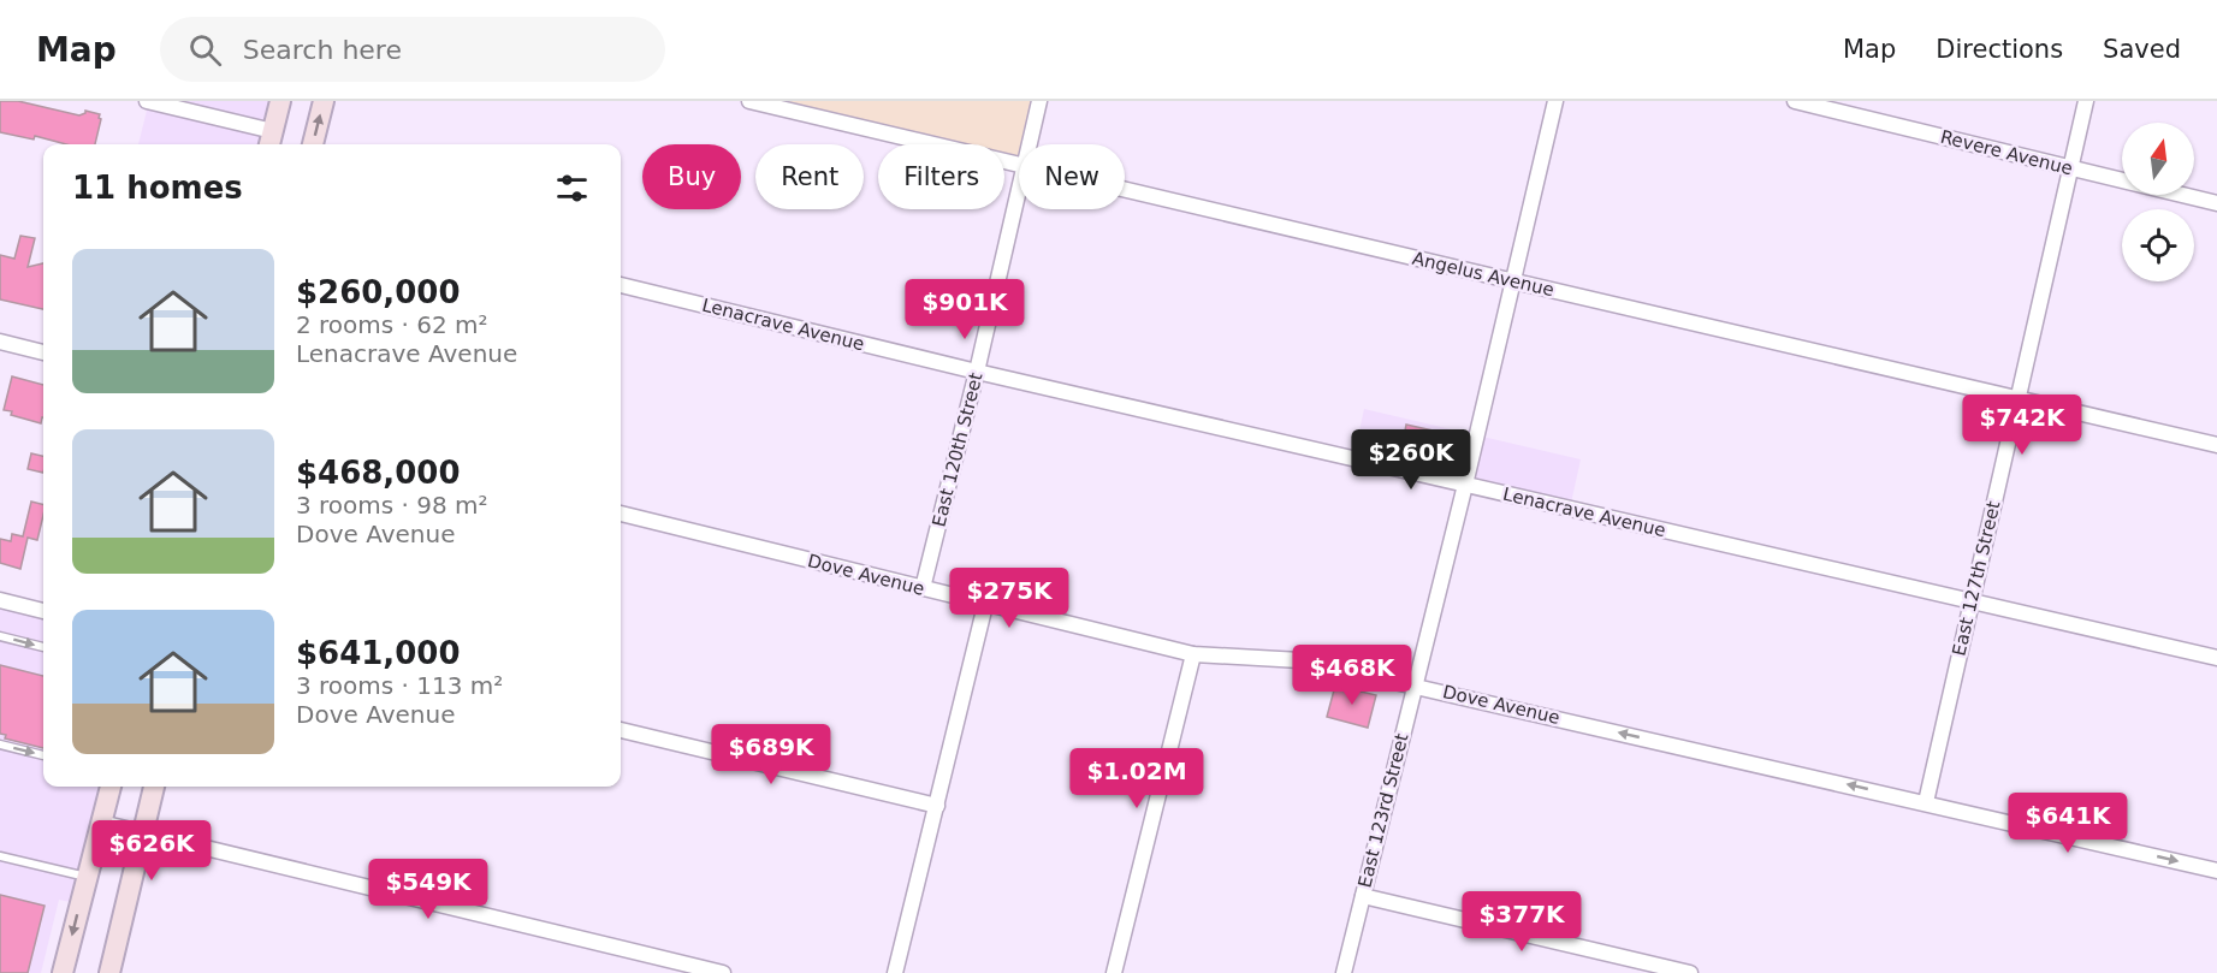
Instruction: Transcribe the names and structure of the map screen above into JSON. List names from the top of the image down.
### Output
{
  "streets": {
    "street": [
      "Revere Avenue",
      "Angelus Avenue",
      "Lenacrave Avenue",
      "East 120th Street",
      "Dove Avenue",
      "East 127th Street",
      "East 123rd Street"
    ]
  },
  "crossings": [
    ["Revere Avenue", "East 127th Street"],
    ["Angelus Avenue", "East 127th Street"],
    ["Angelus Avenue", "East 123rd Street"],
    ["Lenacrave Avenue", "East 120th Street"],
    ["Lenacrave Avenue", "East 127th Street"],
    ["Lenacrave Avenue", "East 123rd Street"],
    ["East 120th Street", "Dove Avenue"],
    ["Dove Avenue", "East 127th Street"],
    ["Dove Avenue", "East 123rd Street"]
  ],
  "north": "top",
  "page": {
    "header": "Map",
    "search": "Search here",
    "nav": ["Map", "Directions", "Saved"],
    "chip": [
      "Buy",
      "Rent",
      "Filters",
      "New"
    ],
    "heading": "11 homes",
    "list": [
      {
        "name": "$260,000",
        "note": "2 rooms · 62 m² · Lenacrave Avenue"
      },
      {
        "name": "$468,000",
        "note": "3 rooms · 98 m² · Dove Avenue"
      },
      {
        "name": "$641,000",
        "note": "3 rooms · 113 m² · Dove Avenue"
      }
    ],
    "price": [
      "$901K",
      "$742K",
      "$260K",
      "$275K",
      "$468K",
      "$689K",
      "$1.02M",
      "$641K",
      "$626K",
      "$549K",
      "$377K"
    ]
  }
}
